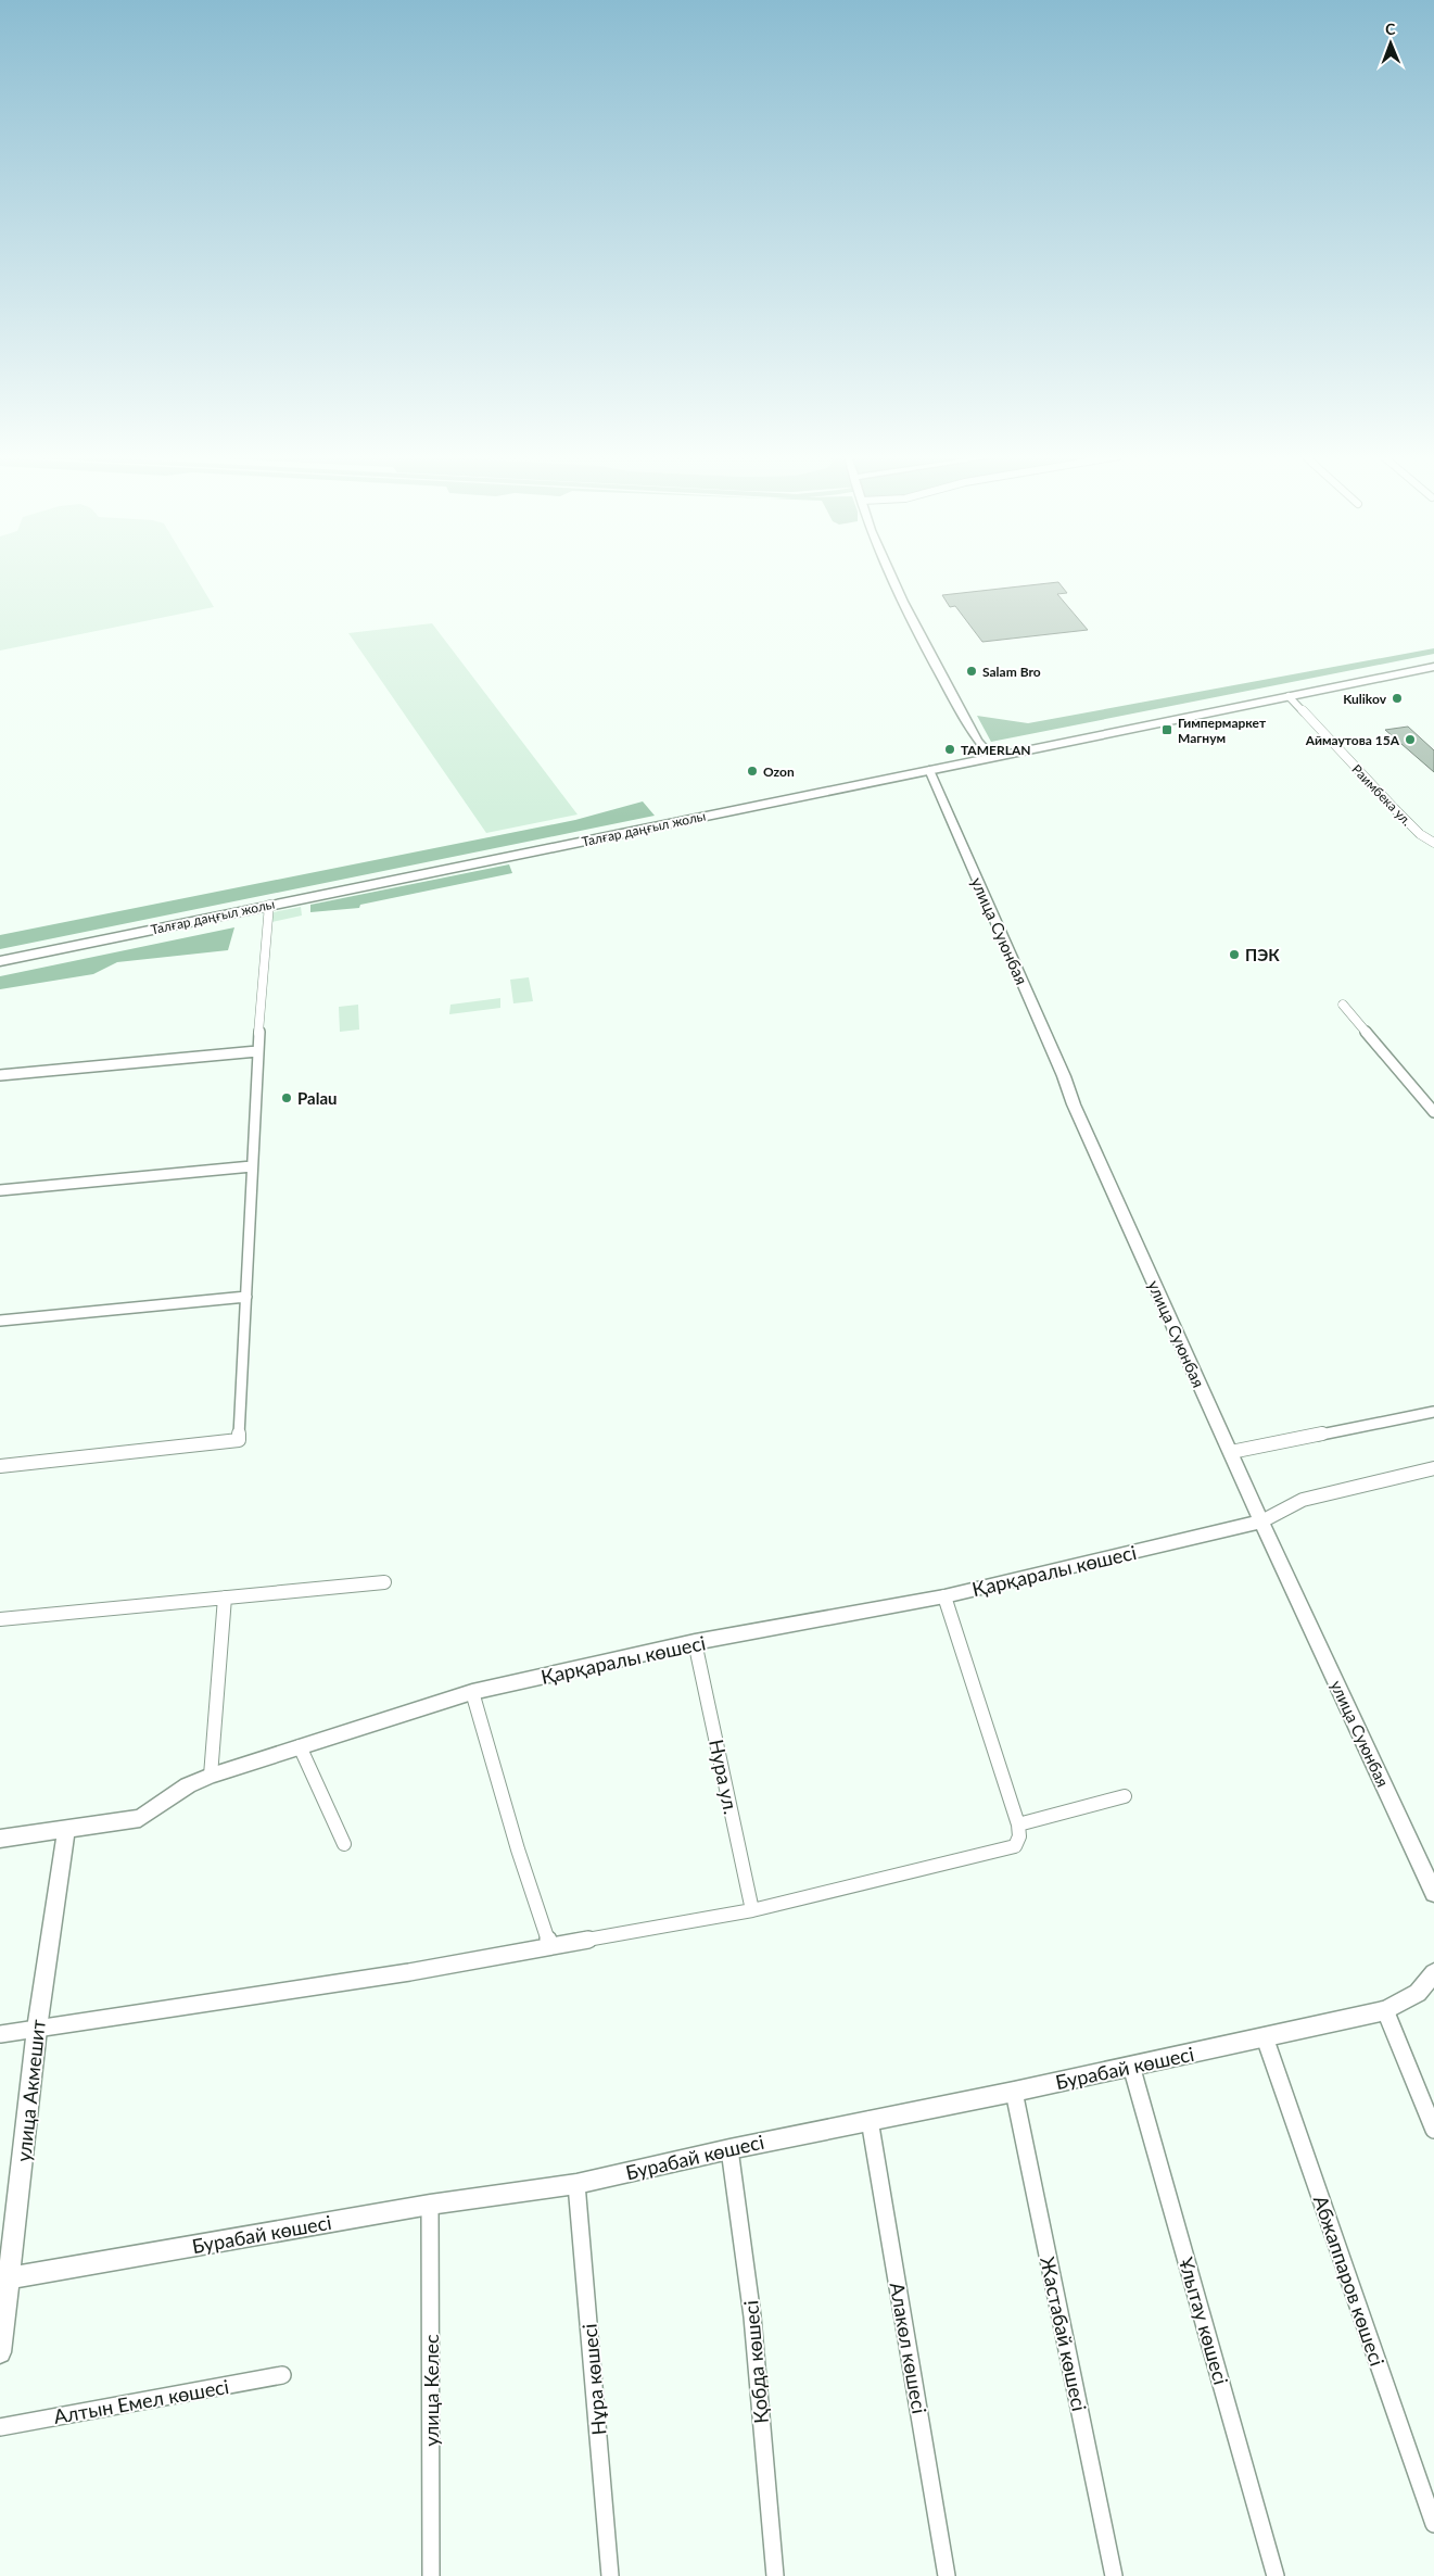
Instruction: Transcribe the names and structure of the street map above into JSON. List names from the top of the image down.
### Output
{
  "streets": {
    "main road": ["Талғар даңғыл жолы"],
    "street": [
      "Раимбека ул.",
      "улица Суюнбая",
      "Қарқаралы көшесі",
      "Нура ул.",
      "Бурабай көшесі",
      "улица Акмешит",
      "Абжаппаров көшесі",
      "Ұлытау көшесі",
      "Жастабай көшесі",
      "Алакөл көшесі",
      "Қобда көшесі",
      "Нұра көшесі",
      "улица Келеc",
      "Алтын Емел көшесі"
    ]
  },
  "crossings": [
    ["Раимбека ул.", "Талғар даңғыл жолы"],
    ["Талғар даңғыл жолы", "улица Суюнбая"],
    ["улица Суюнбая", "Қарқаралы көшесі"],
    ["Қарқаралы көшесі", "Нура ул."],
    ["Қарқаралы көшесі", "улица Акмешит"],
    ["Бурабай көшесі", "улица Акмешит"],
    ["Бурабай көшесі", "Абжаппаров көшесі"],
    ["Бурабай көшесі", "Ұлытау көшесі"],
    ["Бурабай көшесі", "Жастабай көшесі"],
    ["Бурабай көшесі", "Алакөл көшесі"],
    ["Бурабай көшесі", "Қобда көшесі"],
    ["Бурабай көшесі", "Нұра көшесі"],
    ["Бурабай көшесі", "улица Келеc"]
  ],
  "places": {
    "other": [
      "Salam Bro",
      "Kulikov",
      "Аймаутова 15А",
      "TAMERLAN",
      "Ozon",
      "ПЭК",
      "Palau"
    ],
    "transit": ["Гимпермаркет Магнум"]
  },
  "north": "top"
}
